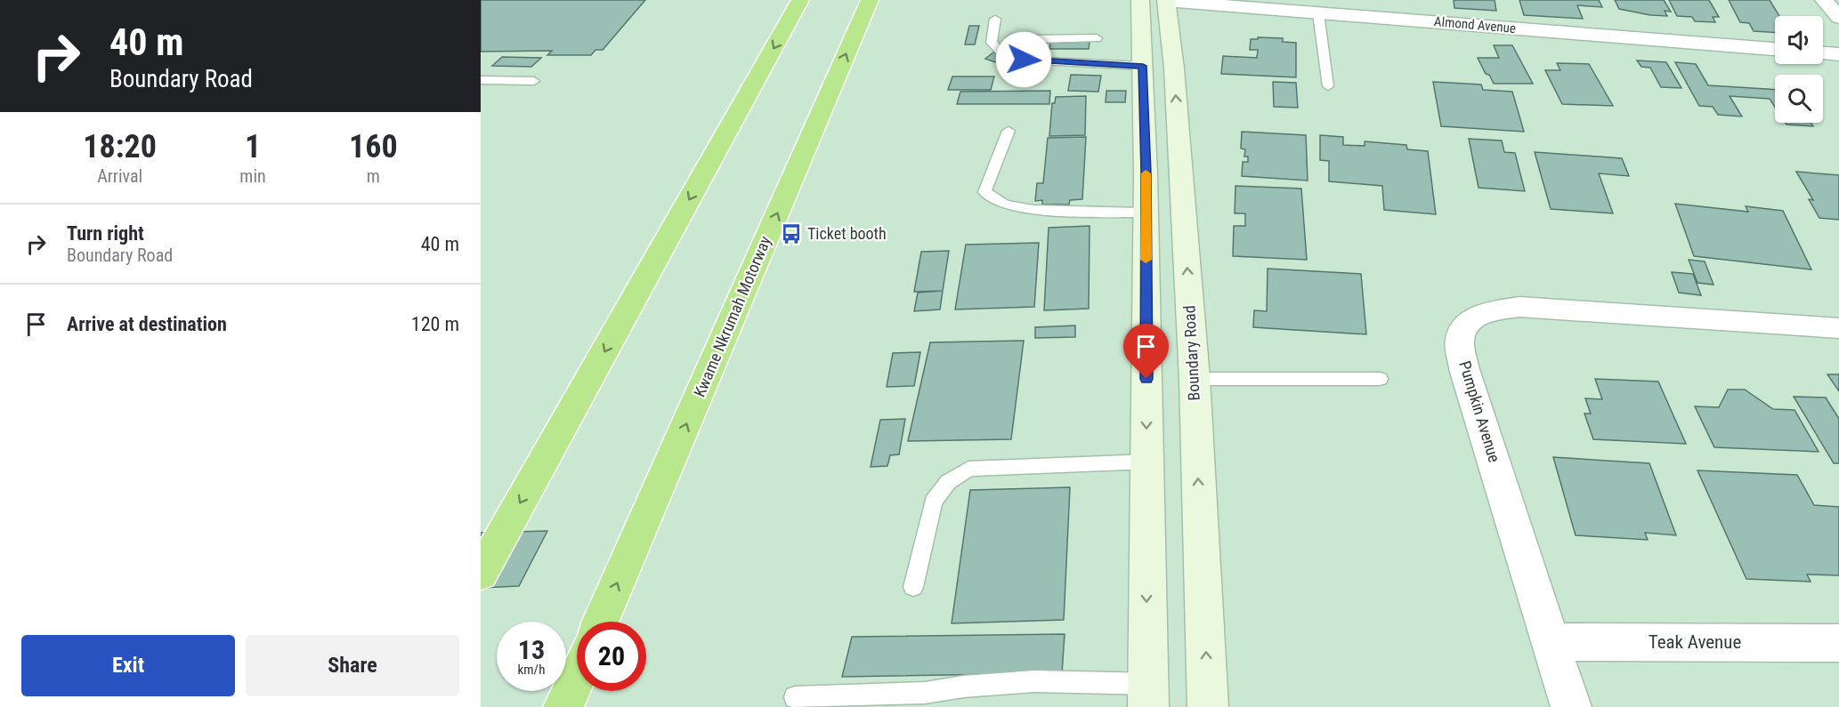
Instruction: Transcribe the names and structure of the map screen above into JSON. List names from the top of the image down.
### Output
{
  "streets": {
    "highway": ["Kwame Nkrumah Motorway"],
    "main road": ["Boundary Road"],
    "street": ["Almond Avenue", "Pumpkin Avenue", "Teak Avenue"]
  },
  "crossings": [
    ["Almond Avenue", "Boundary Road"],
    ["Pumpkin Avenue", "Teak Avenue"]
  ],
  "places": {
    "bus stop": ["Ticket booth"]
  },
  "page": {
    "turn": ["40 m", "Boundary Road"],
    "eta": [
      "18:20",
      "Arrival",
      "1",
      "min",
      "160",
      "m"
    ],
    "list": [
      {
        "name": "Turn right",
        "note": "Boundary Road",
        "value": "40 m"
      },
      {
        "name": "Arrive at destination",
        "value": "120 m"
      }
    ],
    "speed": "13 km/h",
    "limit": "20",
    "buttons": ["Exit", "Share"]
  }
}
